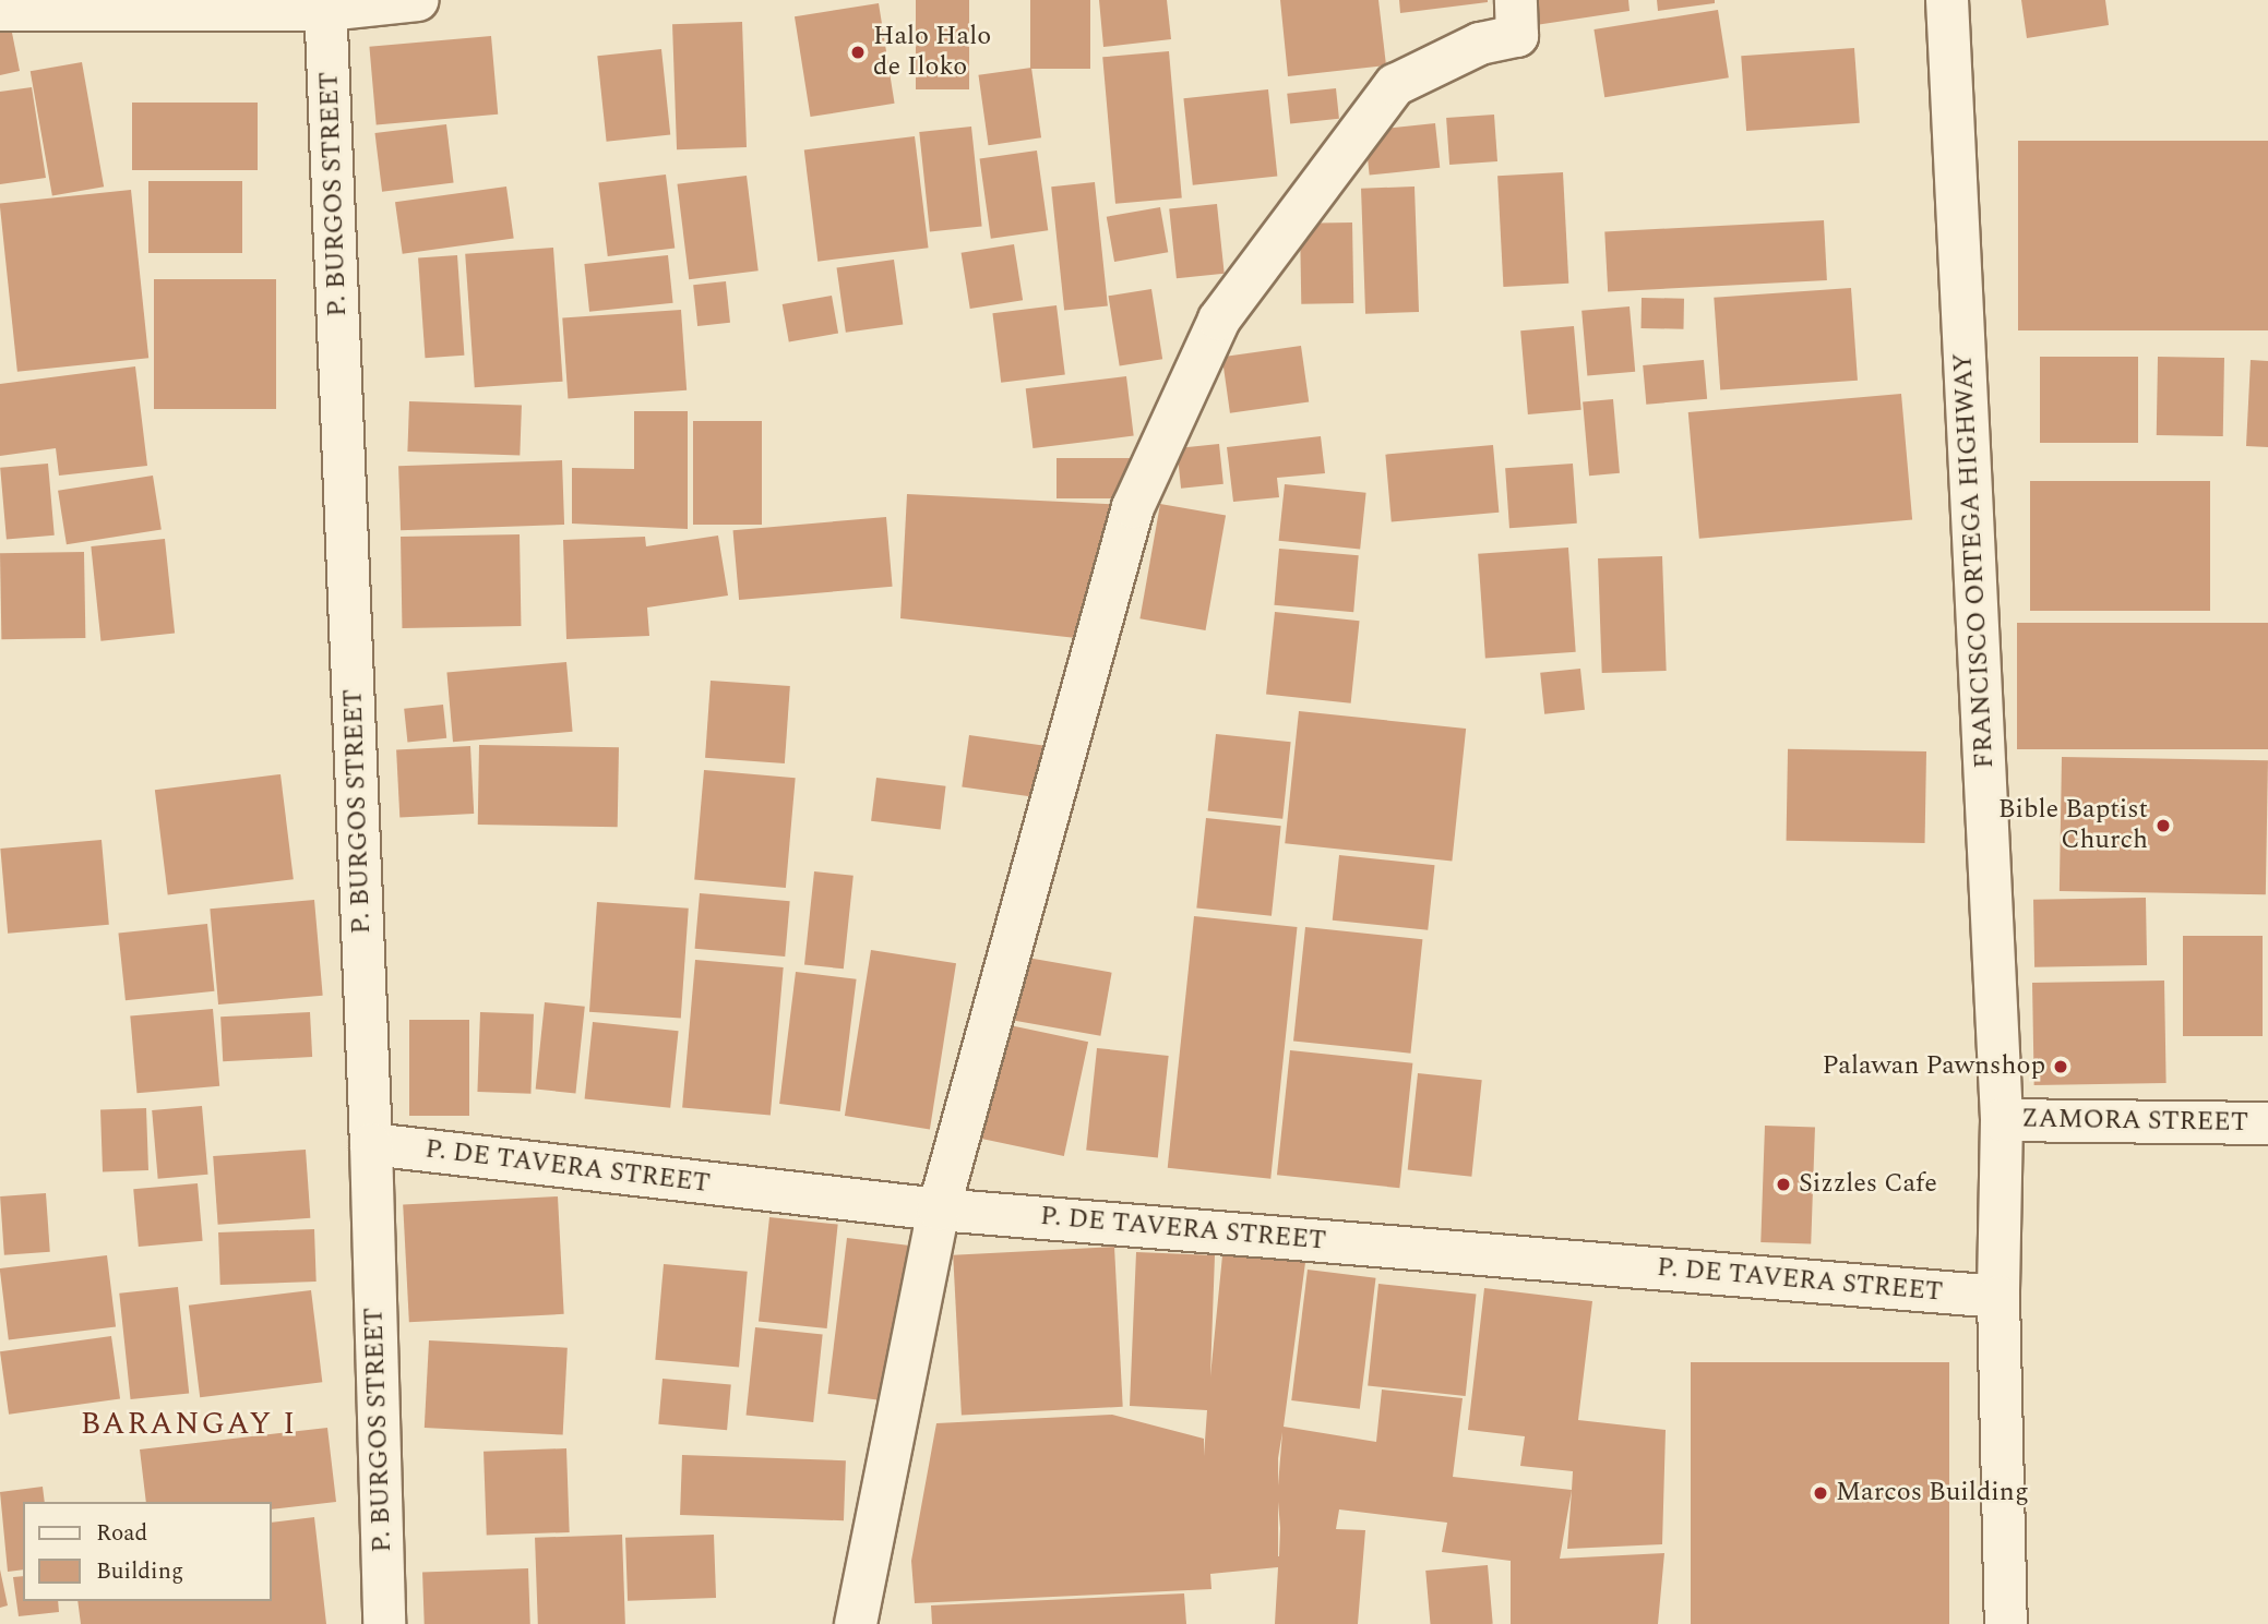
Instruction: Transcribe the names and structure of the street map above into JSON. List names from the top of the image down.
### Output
{
  "streets": {
    "street": [
      "P. BURGOS STREET",
      "FRANCISCO ORTEGA HIGHWAY",
      "ZAMORA STREET",
      "P. DE TAVERA STREET"
    ]
  },
  "crossings": [
    ["P. BURGOS STREET", "P. DE TAVERA STREET"],
    ["FRANCISCO ORTEGA HIGHWAY", "ZAMORA STREET"],
    ["FRANCISCO ORTEGA HIGHWAY", "P. DE TAVERA STREET"]
  ],
  "districts": ["BARANGAY I"],
  "places": [
    "Halo Halo de Iloko",
    "Bible Baptist Church",
    "Palawan Pawnshop",
    "Sizzles Cafe",
    "Marcos Building"
  ],
  "legend": ["Road", "Building"]
}
